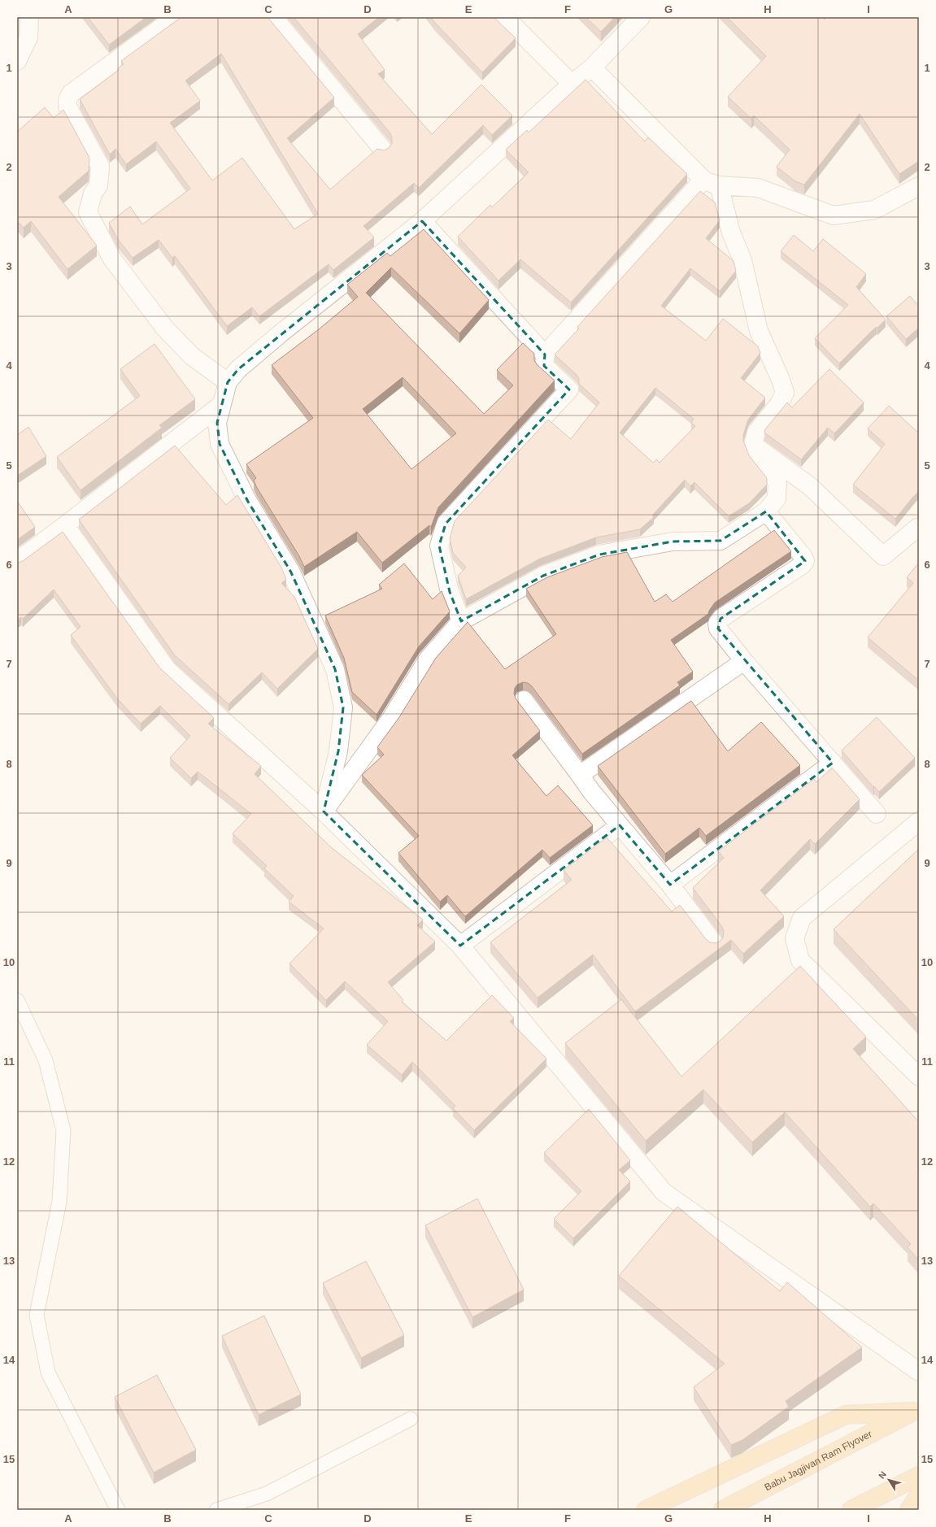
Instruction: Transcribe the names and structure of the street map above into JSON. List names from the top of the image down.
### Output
{
  "streets": {
    "main road": ["Babu Jagjivan Ram Flyover"]
  },
  "north": "top left",
  "grid": {
    "columns": [
      "A",
      "B",
      "C",
      "D",
      "E",
      "F",
      "G",
      "H",
      "I"
    ],
    "rows": [
      "1",
      "2",
      "3",
      "4",
      "5",
      "6",
      "7",
      "8",
      "9",
      "10",
      "11",
      "12",
      "13",
      "14",
      "15"
    ]
  }
}
